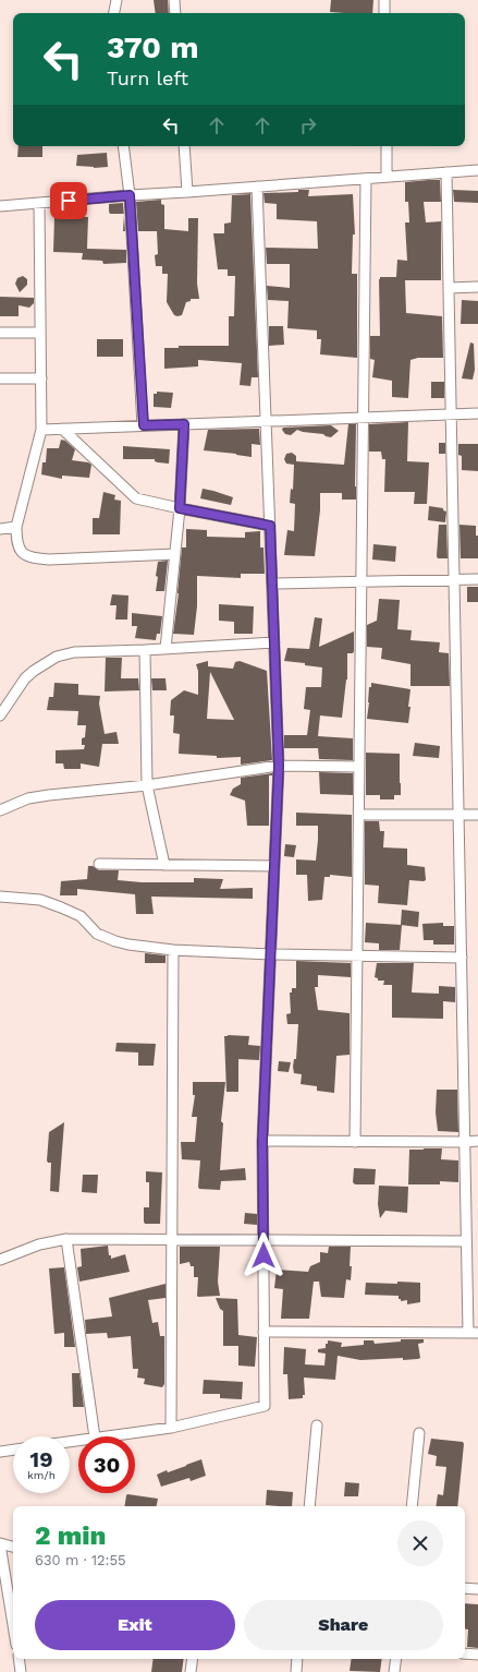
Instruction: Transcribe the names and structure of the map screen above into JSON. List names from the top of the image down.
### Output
{
  "page": {
    "turn": ["370 m", "Turn left"],
    "speed": "19 km/h",
    "limit": "30",
    "heading": ["2 min", "630 m · 12:55"],
    "buttons": ["Exit", "Share"]
  }
}
